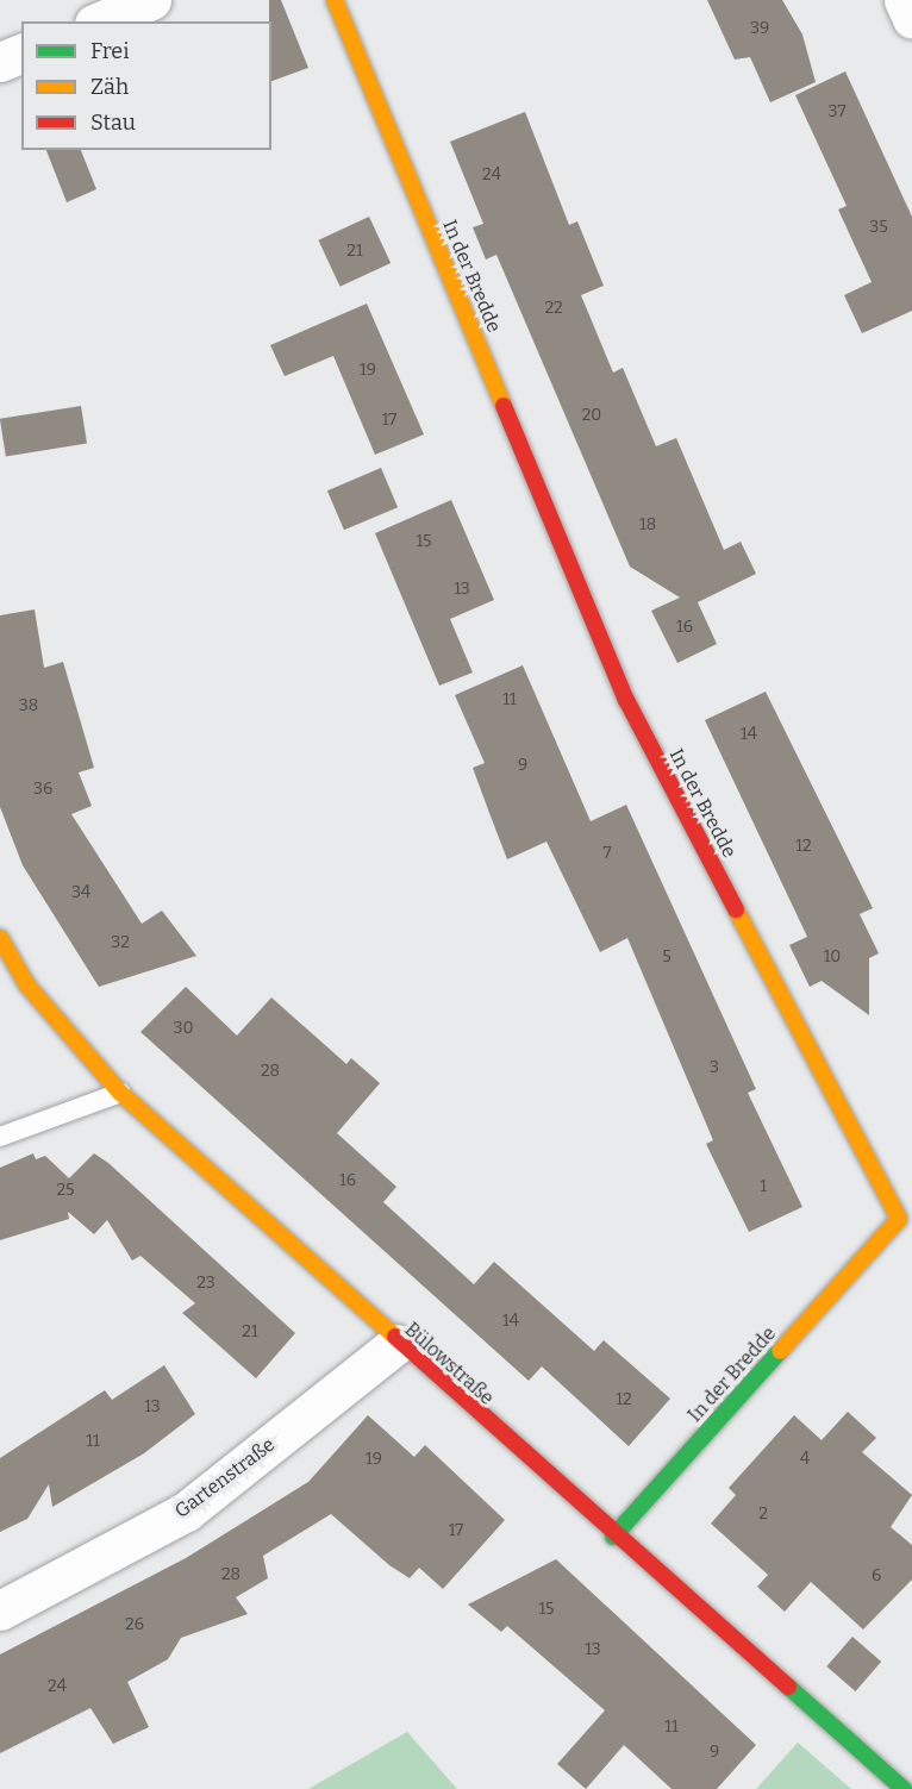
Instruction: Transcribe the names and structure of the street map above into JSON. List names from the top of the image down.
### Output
{
  "streets": {
    "street": ["In der Bredde", "Bülowstraße", "Gartenstraße"]
  },
  "crossings": [
    ["In der Bredde", "Bülowstraße"],
    ["Bülowstraße", "Gartenstraße"]
  ],
  "house_numbers": [
    "39",
    "37",
    "24",
    "35",
    "21",
    "22",
    "19",
    "20",
    "17",
    "18",
    "15",
    "13",
    "16",
    "11",
    "38",
    "14",
    "9",
    "36",
    "12",
    "7",
    "34",
    "32",
    "5",
    "10",
    "30",
    "3",
    "28",
    "16",
    "1",
    "25",
    "23",
    "14",
    "21",
    "12",
    "13",
    "11",
    "19",
    "4",
    "2",
    "17",
    "28",
    "6",
    "15",
    "26",
    "13",
    "24",
    "11",
    "9"
  ],
  "legend": ["Frei", "Zäh", "Stau"]
}
